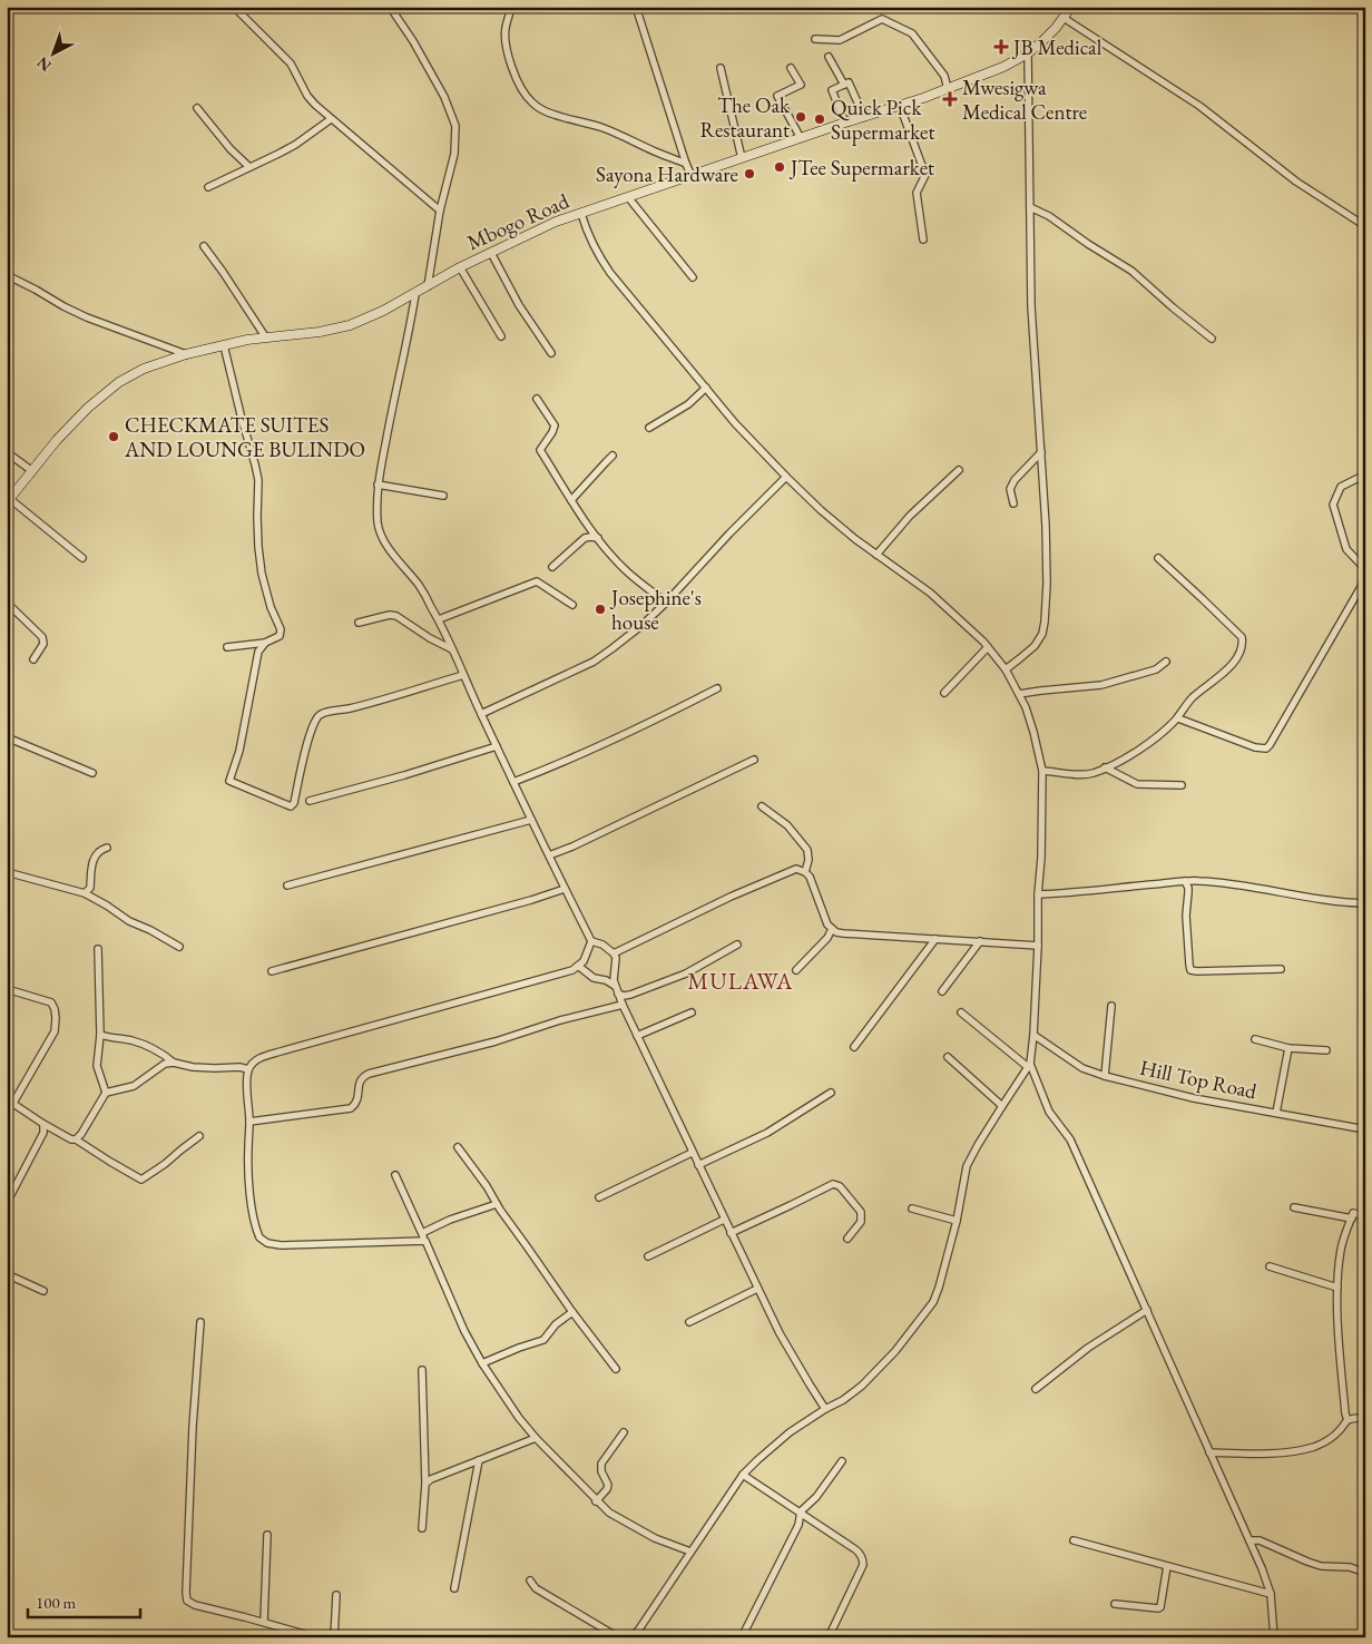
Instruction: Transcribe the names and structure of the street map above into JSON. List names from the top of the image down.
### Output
{
  "streets": {
    "main road": ["Mbogo Road"],
    "street": ["Hill Top Road"]
  },
  "districts": ["MULAWA"],
  "places": {
    "health": ["JB Medical", "Mwesigwa Medical Centre"],
    "other": [
      "The Oak Restaurant",
      "Quick Pick Supermarket",
      "JTee Supermarket",
      "Sayona Hardware",
      "CHECKMATE SUITES AND LOUNGE BULINDO",
      "Josephine's house"
    ]
  },
  "scale_bar": "100 m",
  "north": "bottom left"
}
